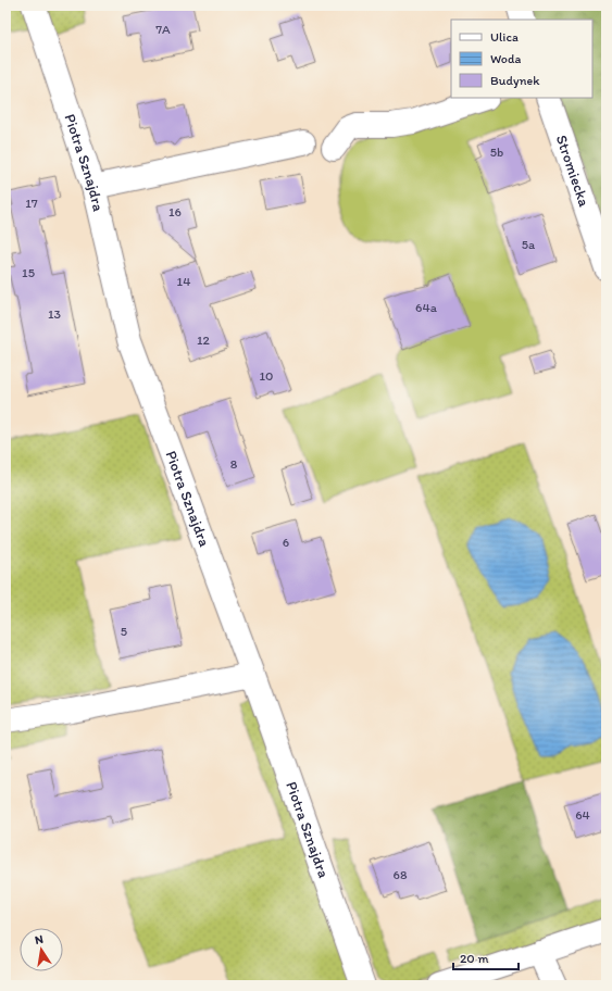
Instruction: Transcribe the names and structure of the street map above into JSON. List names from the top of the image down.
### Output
{
  "streets": {
    "street": ["Piotra Sznajdra", "Stromiecka"]
  },
  "house_numbers": [
    "7A",
    "5b",
    "17",
    "16",
    "5a",
    "15",
    "14",
    "64a",
    "13",
    "12",
    "10",
    "8",
    "6",
    "5",
    "64",
    "68"
  ],
  "legend": ["Ulica", "Woda", "Budynek"],
  "scale_bar": "20 m",
  "north": "top"
}
